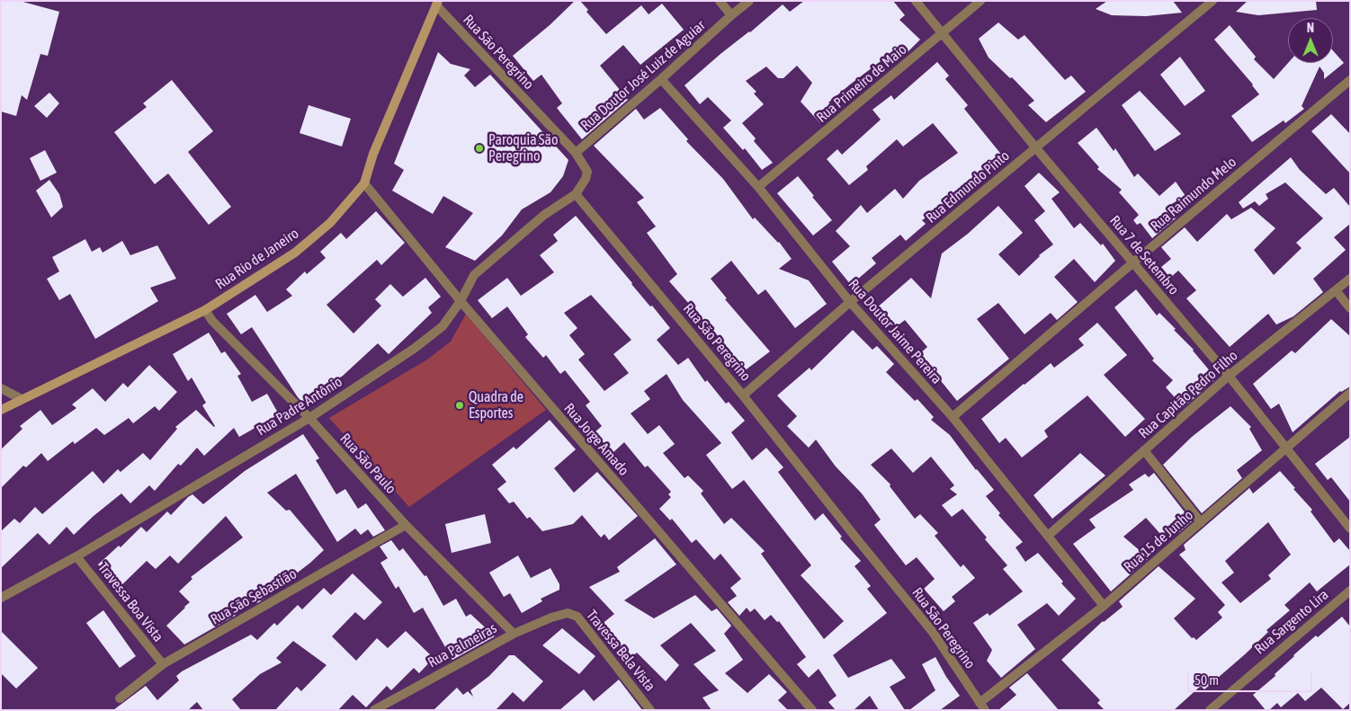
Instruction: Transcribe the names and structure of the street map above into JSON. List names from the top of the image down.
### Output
{
  "streets": {
    "main road": ["Rua Rio de Janeiro"],
    "street": [
      "Rua São Peregrino",
      "Rua Doutor José Luiz de Aguiar",
      "Rua Primeiro de Maio",
      "Rua Edmundo Pinto",
      "Rua Raimundo Melo",
      "Rua 7 de Setembro",
      "Rua Doutor Jaime Pereira",
      "Rua Capitão Pedro Filho",
      "Rua Padre Antônio",
      "Rua Jorge Amado",
      "Rua São Paulo",
      "Rua 15 de Junho",
      "Rua São Sebastião",
      "Travessa Boa Vista",
      "Rua Sargento Lira",
      "Rua Palmeiras",
      "Travessa Bela Vista"
    ]
  },
  "crossings": [
    ["Rua São Peregrino", "Rua Doutor José Luiz de Aguiar"],
    ["Rua São Peregrino", "Rua Edmundo Pinto"],
    ["Rua São Peregrino", "Rua Rio de Janeiro"],
    ["Rua São Peregrino", "Rua Padre Antônio"],
    ["Rua São Peregrino", "Rua 15 de Junho"],
    ["Rua Doutor José Luiz de Aguiar", "Rua Doutor Jaime Pereira"],
    ["Rua Primeiro de Maio", "Rua 7 de Setembro"],
    ["Rua Primeiro de Maio", "Rua Doutor Jaime Pereira"],
    ["Rua Edmundo Pinto", "Rua 7 de Setembro"],
    ["Rua Edmundo Pinto", "Rua Doutor Jaime Pereira"],
    ["Rua Raimundo Melo", "Rua 7 de Setembro"],
    ["Rua Raimundo Melo", "Rua Doutor Jaime Pereira"],
    ["Rua 7 de Setembro", "Rua Capitão Pedro Filho"],
    ["Rua 7 de Setembro", "Rua 15 de Junho"],
    ["Rua Rio de Janeiro", "Rua Jorge Amado"],
    ["Rua Rio de Janeiro", "Rua São Paulo"],
    ["Rua Doutor Jaime Pereira", "Rua Capitão Pedro Filho"],
    ["Rua Doutor Jaime Pereira", "Rua 15 de Junho"],
    ["Rua Padre Antônio", "Rua Jorge Amado"],
    ["Rua Padre Antônio", "Rua São Paulo"],
    ["Rua Padre Antônio", "Travessa Boa Vista"],
    ["Rua São Paulo", "Rua São Sebastião"],
    ["Rua São Paulo", "Rua Palmeiras"],
    ["Rua São Sebastião", "Travessa Boa Vista"],
    ["Rua Palmeiras", "Travessa Bela Vista"]
  ],
  "places": ["Paroquia São Peregrino", "Quadra de Esportes"],
  "scale_bar": "50 m",
  "north": "top"
}
